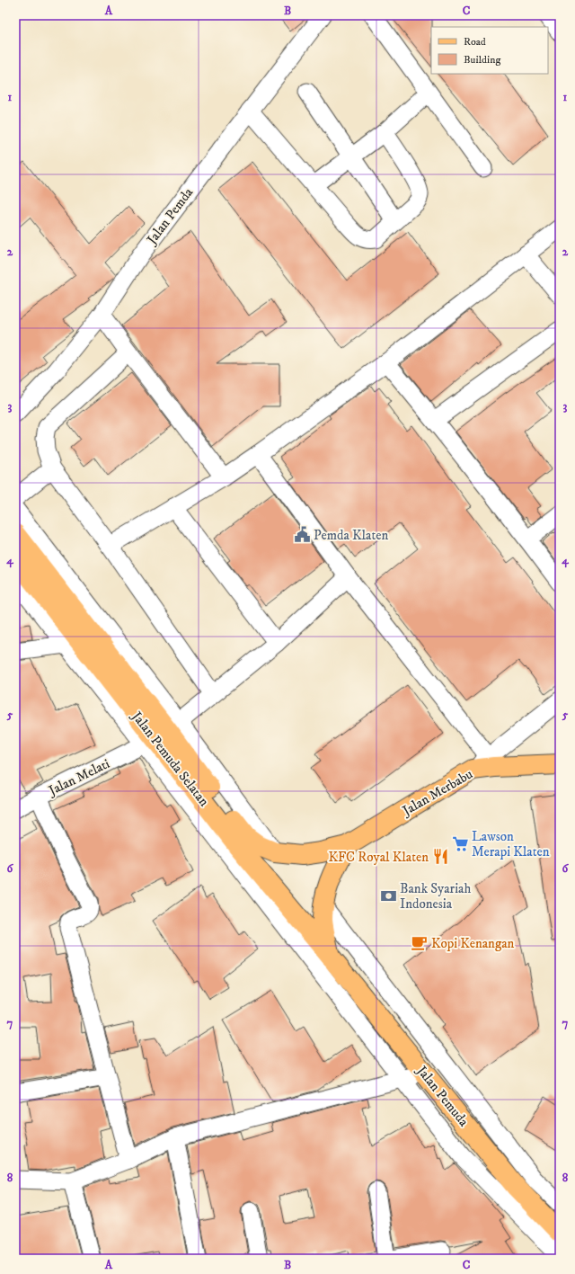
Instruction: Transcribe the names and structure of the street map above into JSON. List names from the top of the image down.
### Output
{
  "streets": {
    "main road": ["Jalan Pemuda Selatan", "Jalan Merbabu", "Jalan Pemuda"],
    "street": ["Jalan Pemda", "Jalan Melati"]
  },
  "crossings": [
    ["Jalan Pemuda Selatan", "Jalan Melati"],
    ["Jalan Pemuda Selatan", "Jalan Merbabu"],
    ["Jalan Pemuda Selatan", "Jalan Pemuda"]
  ],
  "places": {
    "public building": ["Pemda Klaten"],
    "supermarket": ["Lawson Merapi Klaten"],
    "restaurant": ["KFC Royal Klaten"],
    "bank": ["Bank Syariah Indonesia"],
    "cafe": ["Kopi Kenangan"]
  },
  "legend": ["Road", "Building"],
  "grid": {
    "columns": ["A", "B", "C"],
    "rows": [
      "1",
      "2",
      "3",
      "4",
      "5",
      "6",
      "7",
      "8"
    ]
  }
}
